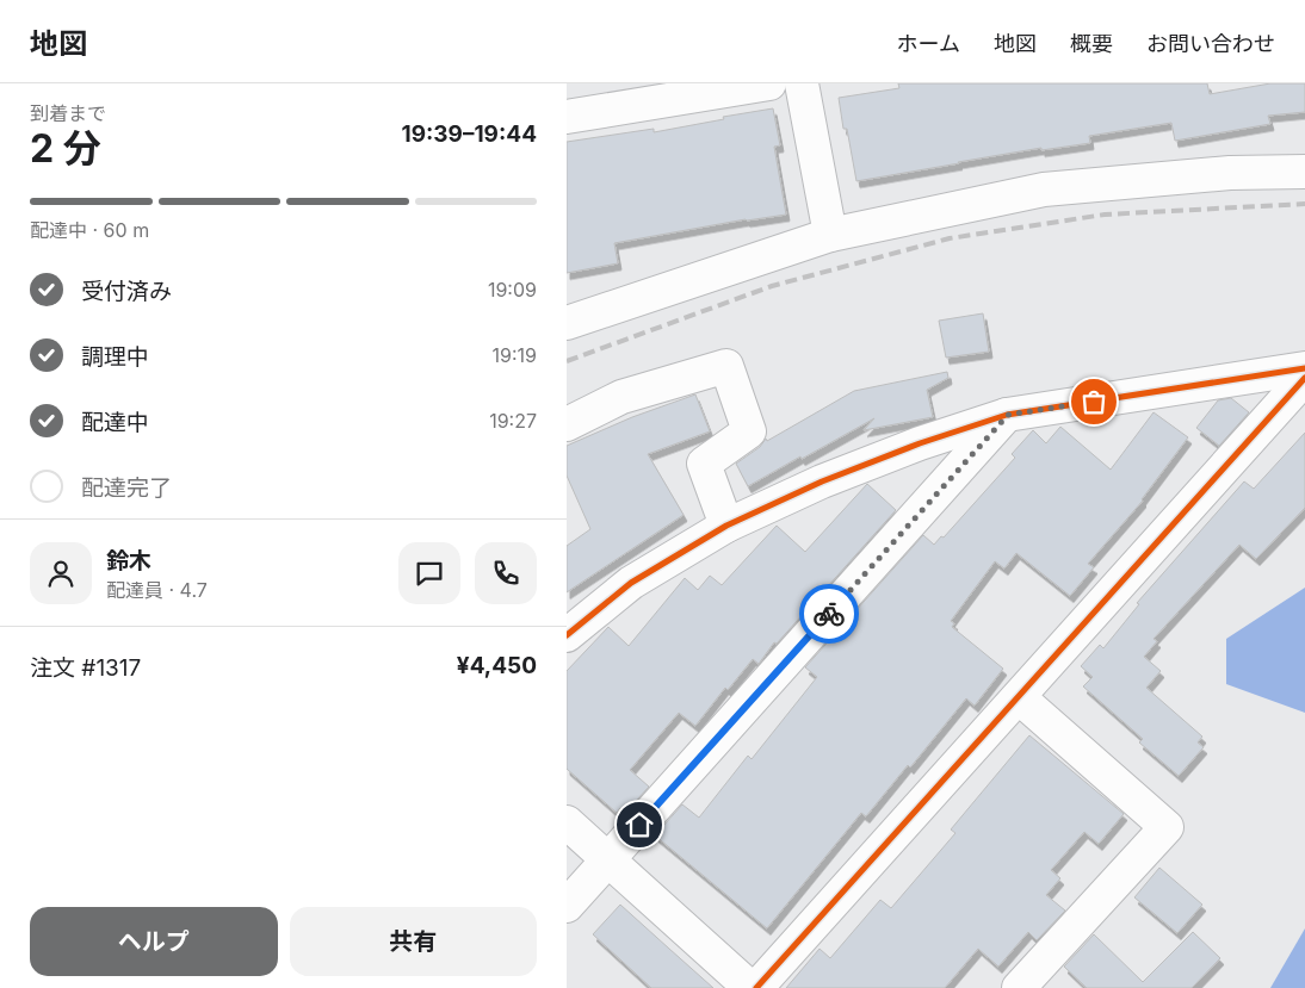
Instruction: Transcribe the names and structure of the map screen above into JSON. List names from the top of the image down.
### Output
{
  "page": {
    "header": "地図",
    "nav": [
      "ホーム",
      "地図",
      "概要",
      "お問い合わせ"
    ],
    "heading": ["2 分", "到着まで", "19:39–19:44"],
    "panel": [
      "鈴木",
      "配達員 · 4.7",
      "注文 #1317",
      "¥4,450"
    ],
    "bar": "配達中 · 60 m",
    "list": [
      ["受付済み", "19:09"],
      ["調理中", "19:19"],
      ["配達中", "19:27"],
      "配達完了"
    ],
    "buttons": ["ヘルプ", "共有"]
  }
}
